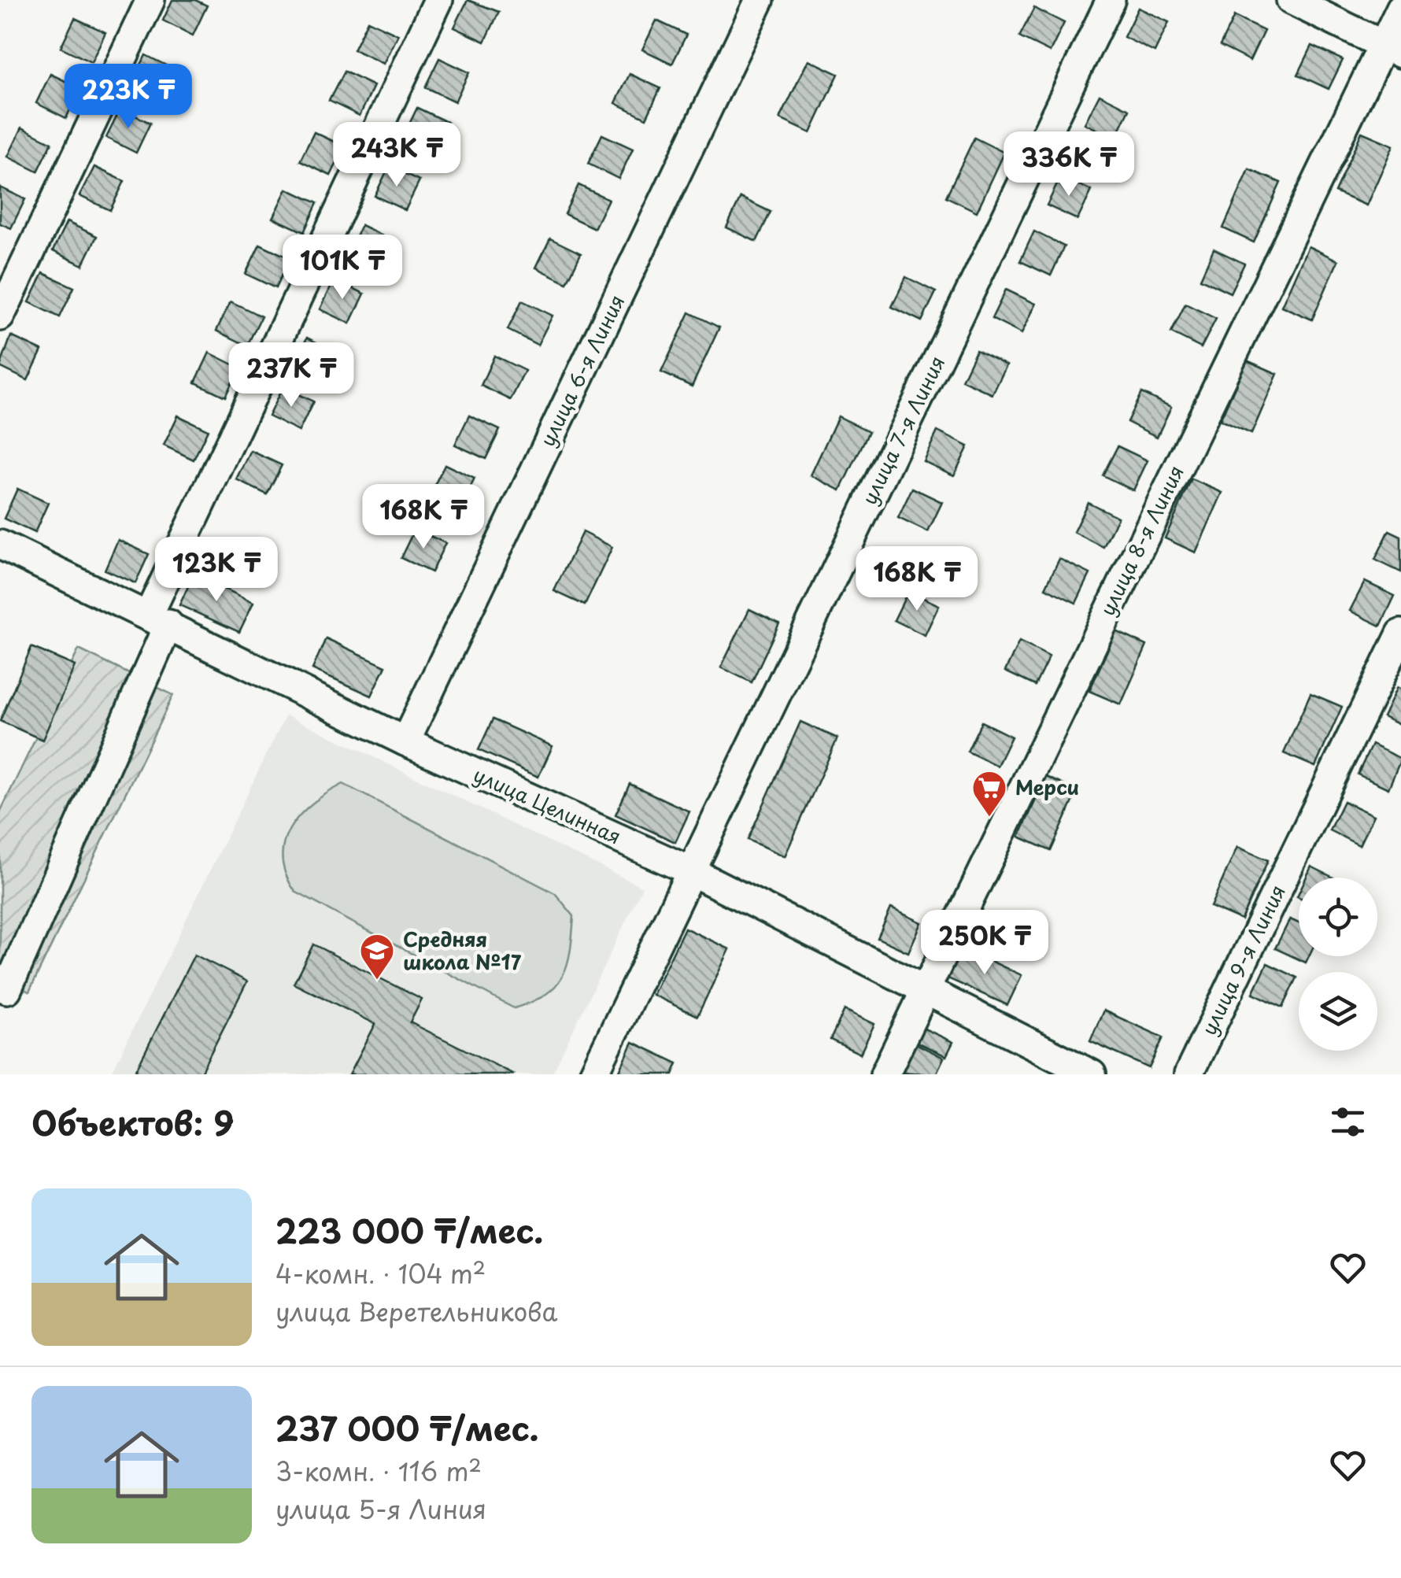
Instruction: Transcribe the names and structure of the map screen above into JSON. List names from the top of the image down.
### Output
{
  "streets": {
    "street": [
      "улица 6-я Линия",
      "улица 7-я Линия",
      "улица 8-я Линия",
      "улица Целинная",
      "улица 9-я Линия"
    ]
  },
  "crossings": [
    ["улица 6-я Линия", "улица Целинная"],
    ["улица 7-я Линия", "улица Целинная"],
    ["улица 8-я Линия", "улица Целинная"]
  ],
  "places": {
    "supermarket": ["Мерси"],
    "school or university": ["Средняя школа №17"]
  },
  "page": {
    "price": [
      "223K ₸",
      "243K ₸",
      "336K ₸",
      "101K ₸",
      "237K ₸",
      "168K ₸",
      "123K ₸",
      "168K ₸",
      "250K ₸"
    ],
    "heading": "Объектов: 9",
    "list": [
      {
        "name": "223 000 ₸/мес.",
        "note": "4-комн. · 104 m² · улица Веретельникова"
      },
      {
        "name": "237 000 ₸/мес.",
        "note": "3-комн. · 116 m² · улица 5-я Линия"
      }
    ]
  }
}
